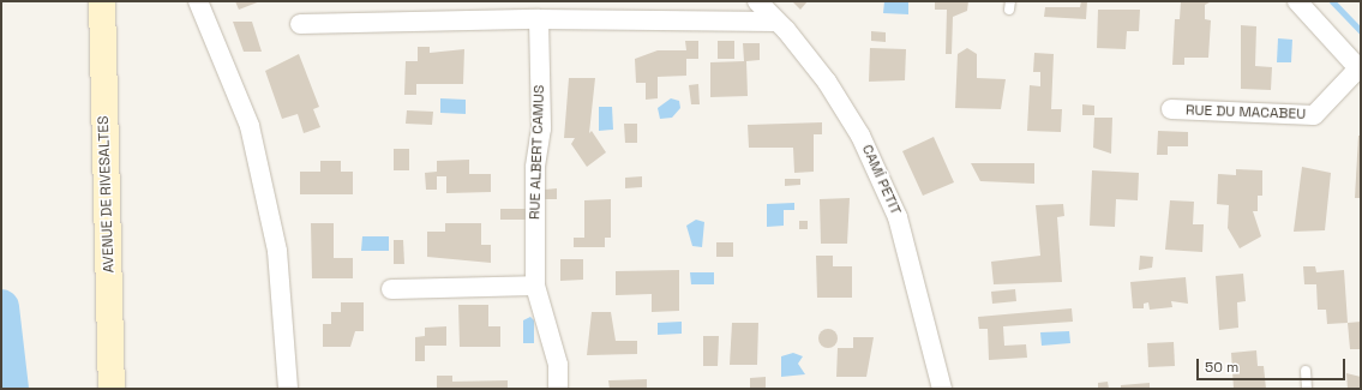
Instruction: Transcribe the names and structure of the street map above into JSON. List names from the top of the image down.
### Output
{
  "streets": {
    "main road": ["AVENUE DE RIVESALTES"],
    "street": ["RUE DU MACABEU", "RUE ALBERT CAMUS", "CAMÍ PETIT"]
  },
  "scale_bar": "50 m"
}
